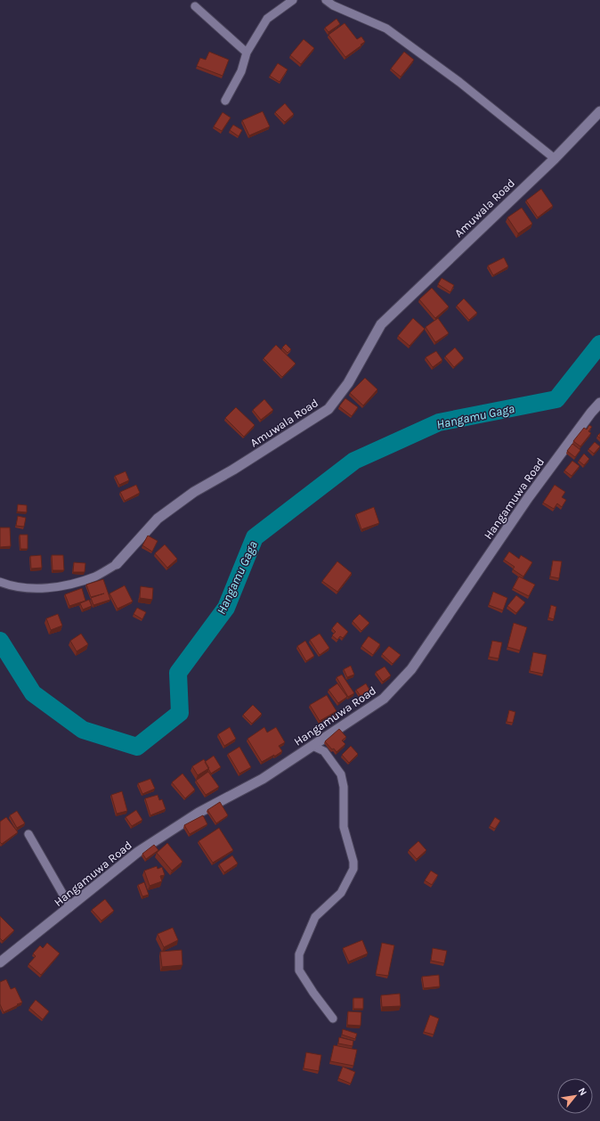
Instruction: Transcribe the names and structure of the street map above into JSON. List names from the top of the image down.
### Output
{
  "streets": {
    "street": ["Amuwala Road", "Hangamuwa Road"]
  },
  "water": ["Hangamu Gaga"],
  "north": "top right"
}
